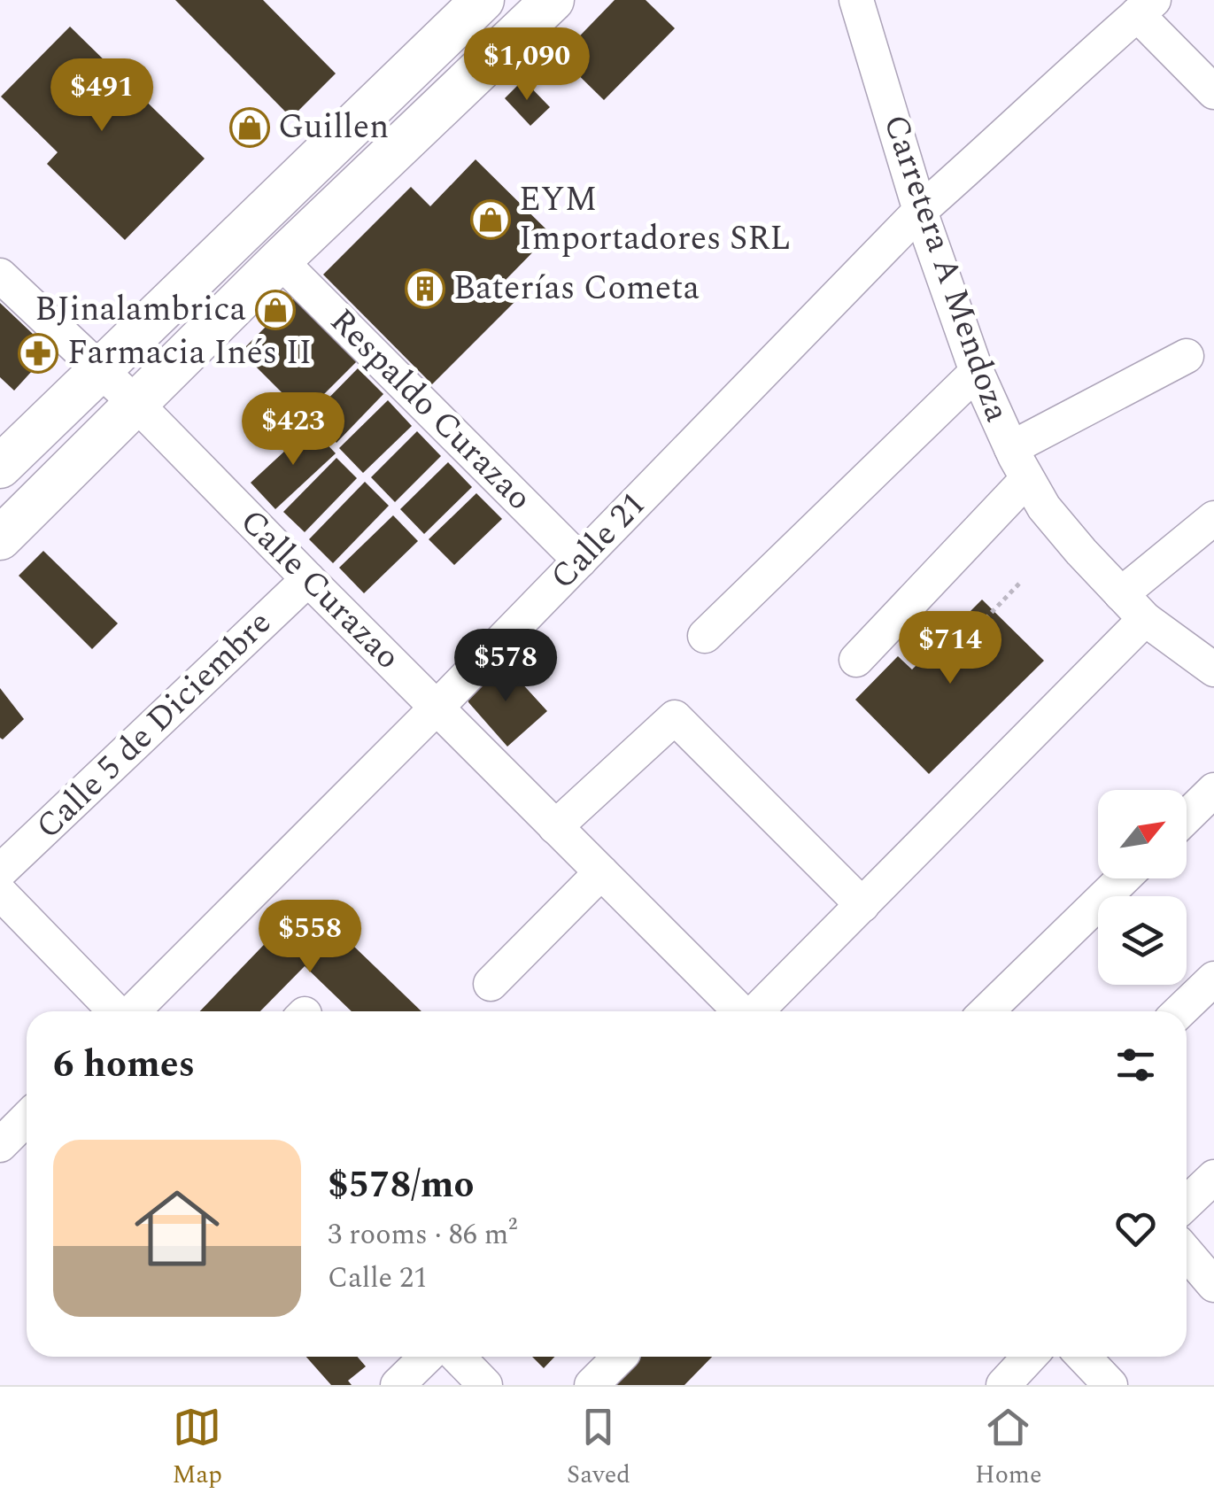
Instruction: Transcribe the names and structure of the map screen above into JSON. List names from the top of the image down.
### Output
{
  "streets": {
    "street": [
      "Carretera A Mendoza",
      "Respaldo Curazao",
      "Calle 21",
      "Calle Curazao",
      "Calle 5 de Diciembre"
    ]
  },
  "crossings": [
    ["Carretera A Mendoza", "Calle 21"],
    ["Respaldo Curazao", "Calle 21"],
    ["Calle 21", "Calle Curazao"],
    ["Calle Curazao", "Calle 5 de Diciembre"]
  ],
  "places": {
    "shop": ["Guillen", "EYM Importadores SRL", "BJinalambrica"],
    "building": ["Baterías Cometa"],
    "pharmacy": ["Farmacia Inés II"]
  },
  "north": "top right",
  "page": {
    "price": [
      "$1,090",
      "$491",
      "$423",
      "$714",
      "$578",
      "$558"
    ],
    "heading": "6 homes",
    "list": [
      {
        "name": "$578/mo",
        "note": "3 rooms · 86 m² · Calle 21"
      }
    ],
    "tabs": ["Map", "Saved", "Home"]
  }
}
